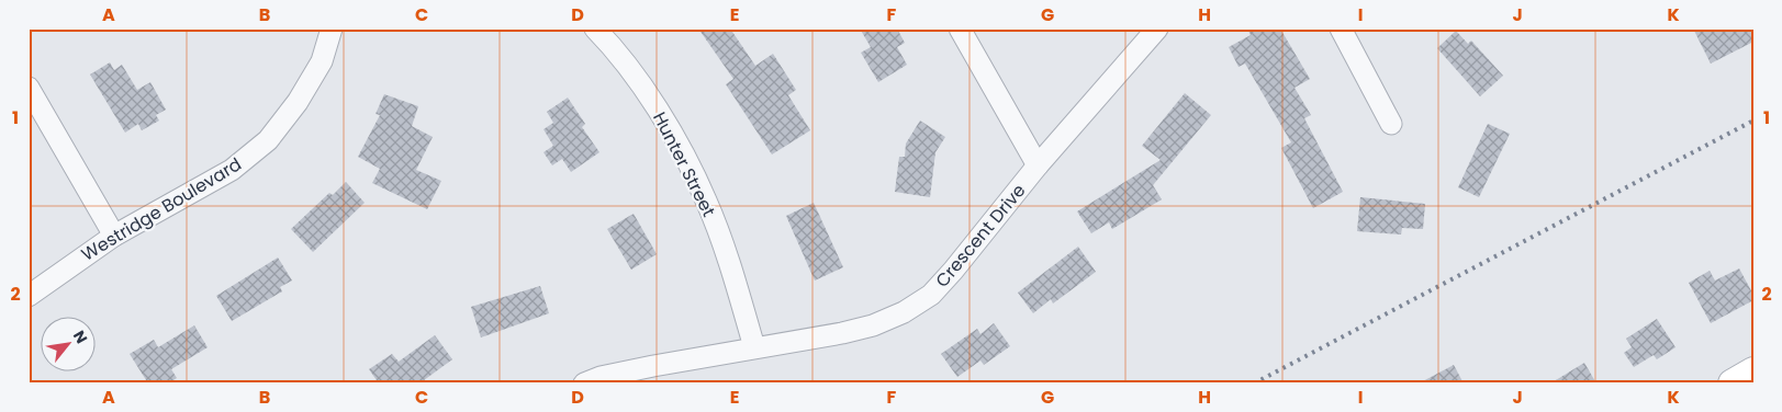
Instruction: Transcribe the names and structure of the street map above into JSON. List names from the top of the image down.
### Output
{
  "streets": {
    "street": ["Hunter Street", "Westridge Boulevard", "Crescent Drive"]
  },
  "crossings": [
    ["Hunter Street", "Crescent Drive"]
  ],
  "north": "top right",
  "grid": {
    "columns": [
      "A",
      "B",
      "C",
      "D",
      "E",
      "F",
      "G",
      "H",
      "I",
      "J",
      "K"
    ],
    "rows": ["1", "2"]
  }
}
